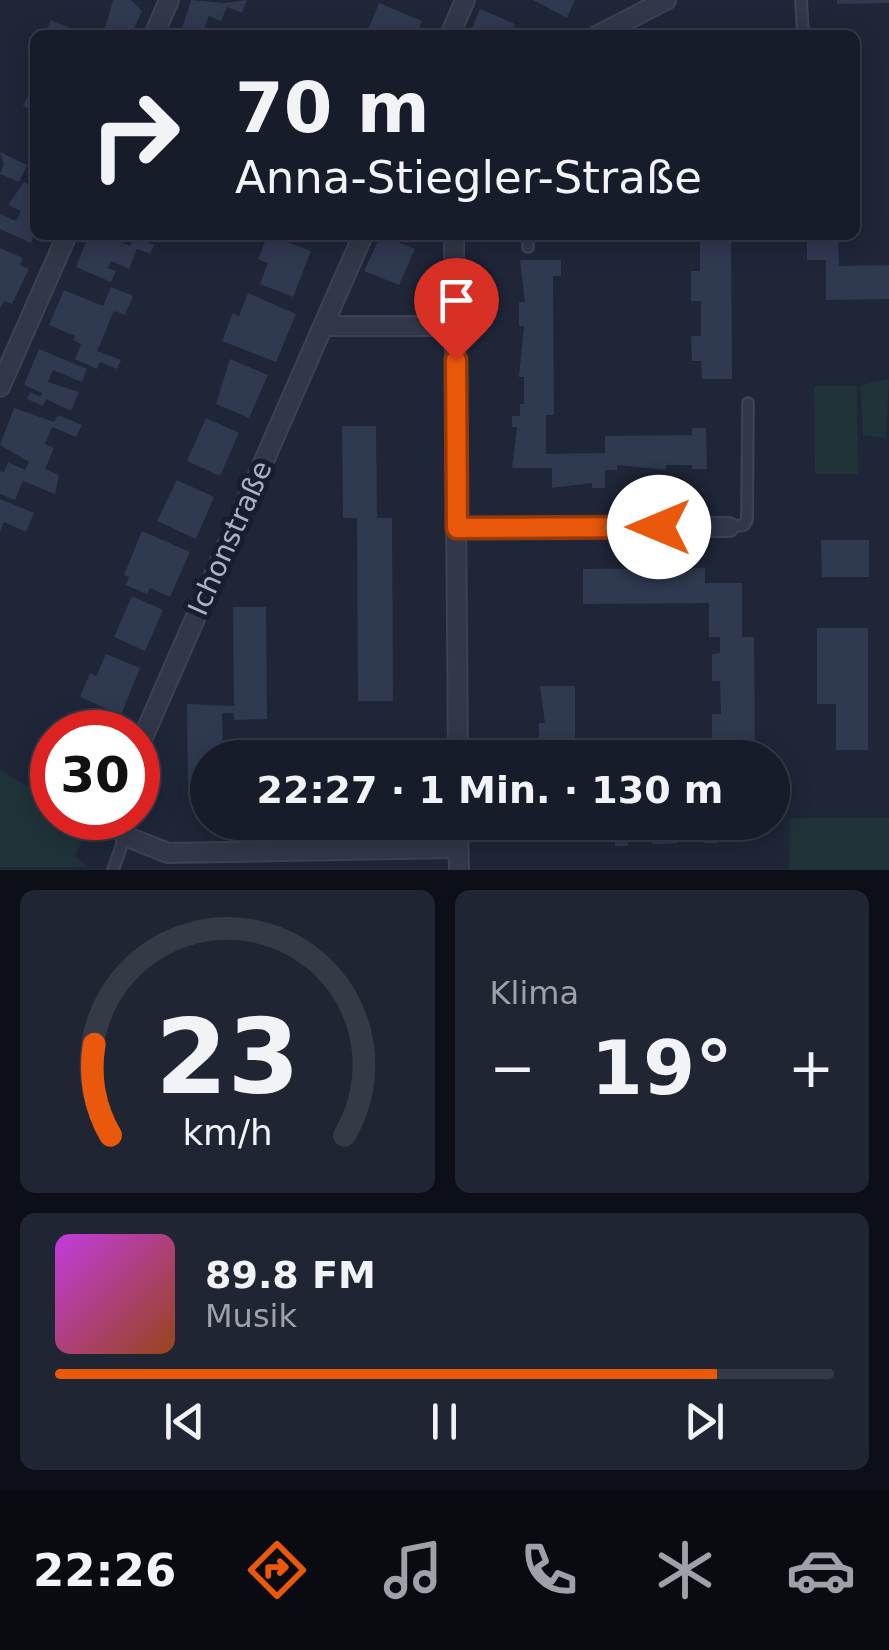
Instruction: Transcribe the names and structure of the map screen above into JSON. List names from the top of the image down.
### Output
{
  "streets": {
    "street": ["Ichonstraße"]
  },
  "page": {
    "turn": ["70 m", "Anna-Stiegler-Straße"],
    "limit": "30",
    "trip": "22:27 · 1 Min. · 130 m",
    "tile": "Klima",
    "heat": ["−", "19°", "+"],
    "song": ["89.8 FM", "Musik"],
    "tabs": "22:26",
    "gauge": ["23", "km/h"]
  }
}
